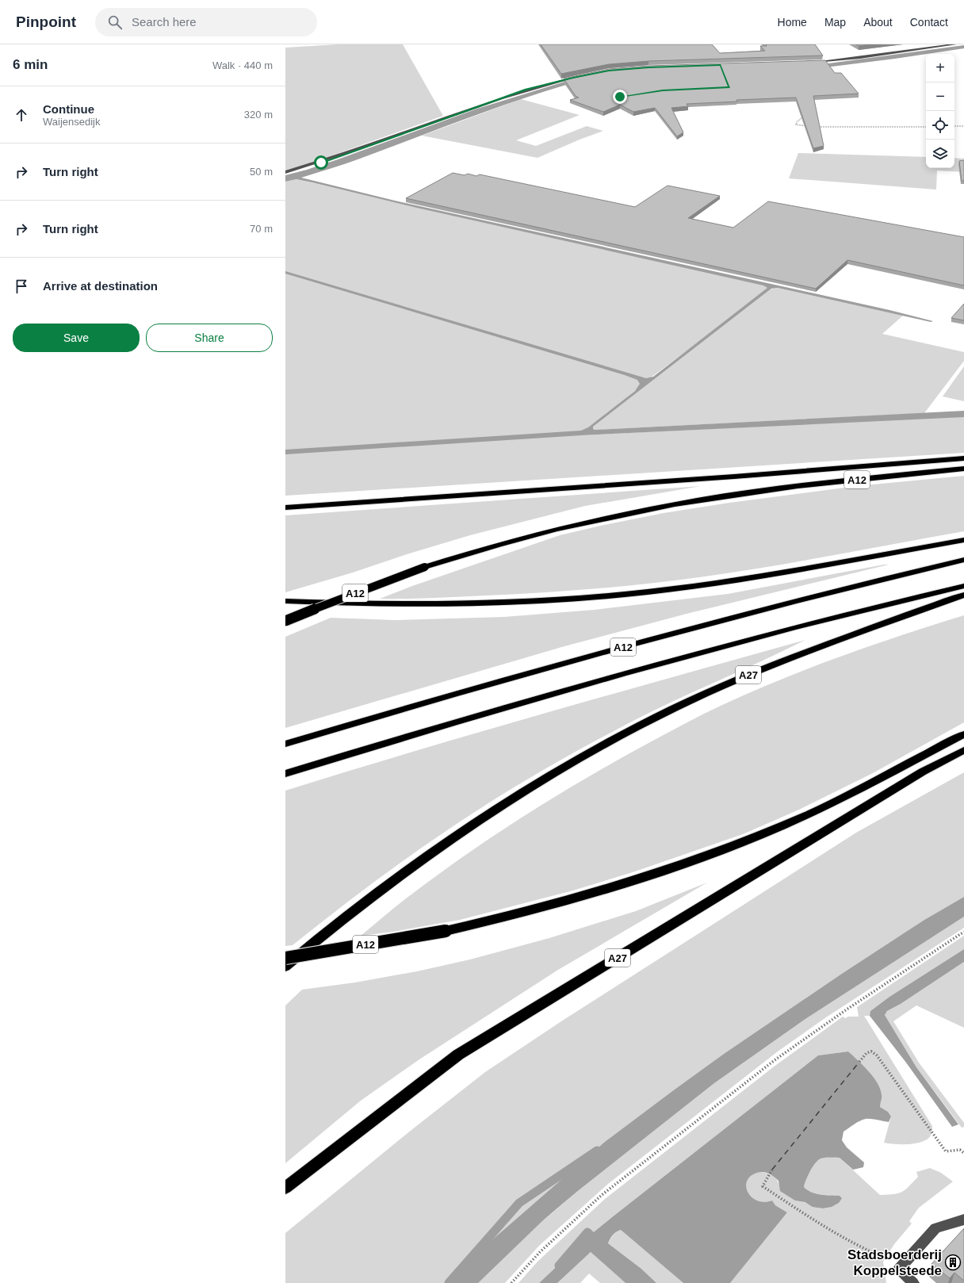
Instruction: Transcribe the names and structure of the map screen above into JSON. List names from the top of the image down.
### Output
{
  "streets": {
    "highway": ["A12", "A27"]
  },
  "places": {
    "building": ["Stadsboerderij Koppelsteede"]
  },
  "page": {
    "header": "Pinpoint",
    "search": "Search here",
    "nav": [
      "Home",
      "Map",
      "About",
      "Contact"
    ],
    "heading": ["6 min", "Walk · 440 m"],
    "map_buttons": ["+", "−"],
    "list": [
      ["Continue", "Waijensedijk", "320 m"],
      ["Turn right", "50 m"],
      ["Turn right", "70 m"],
      "Arrive at destination"
    ],
    "buttons": ["Save", "Share"]
  }
}
